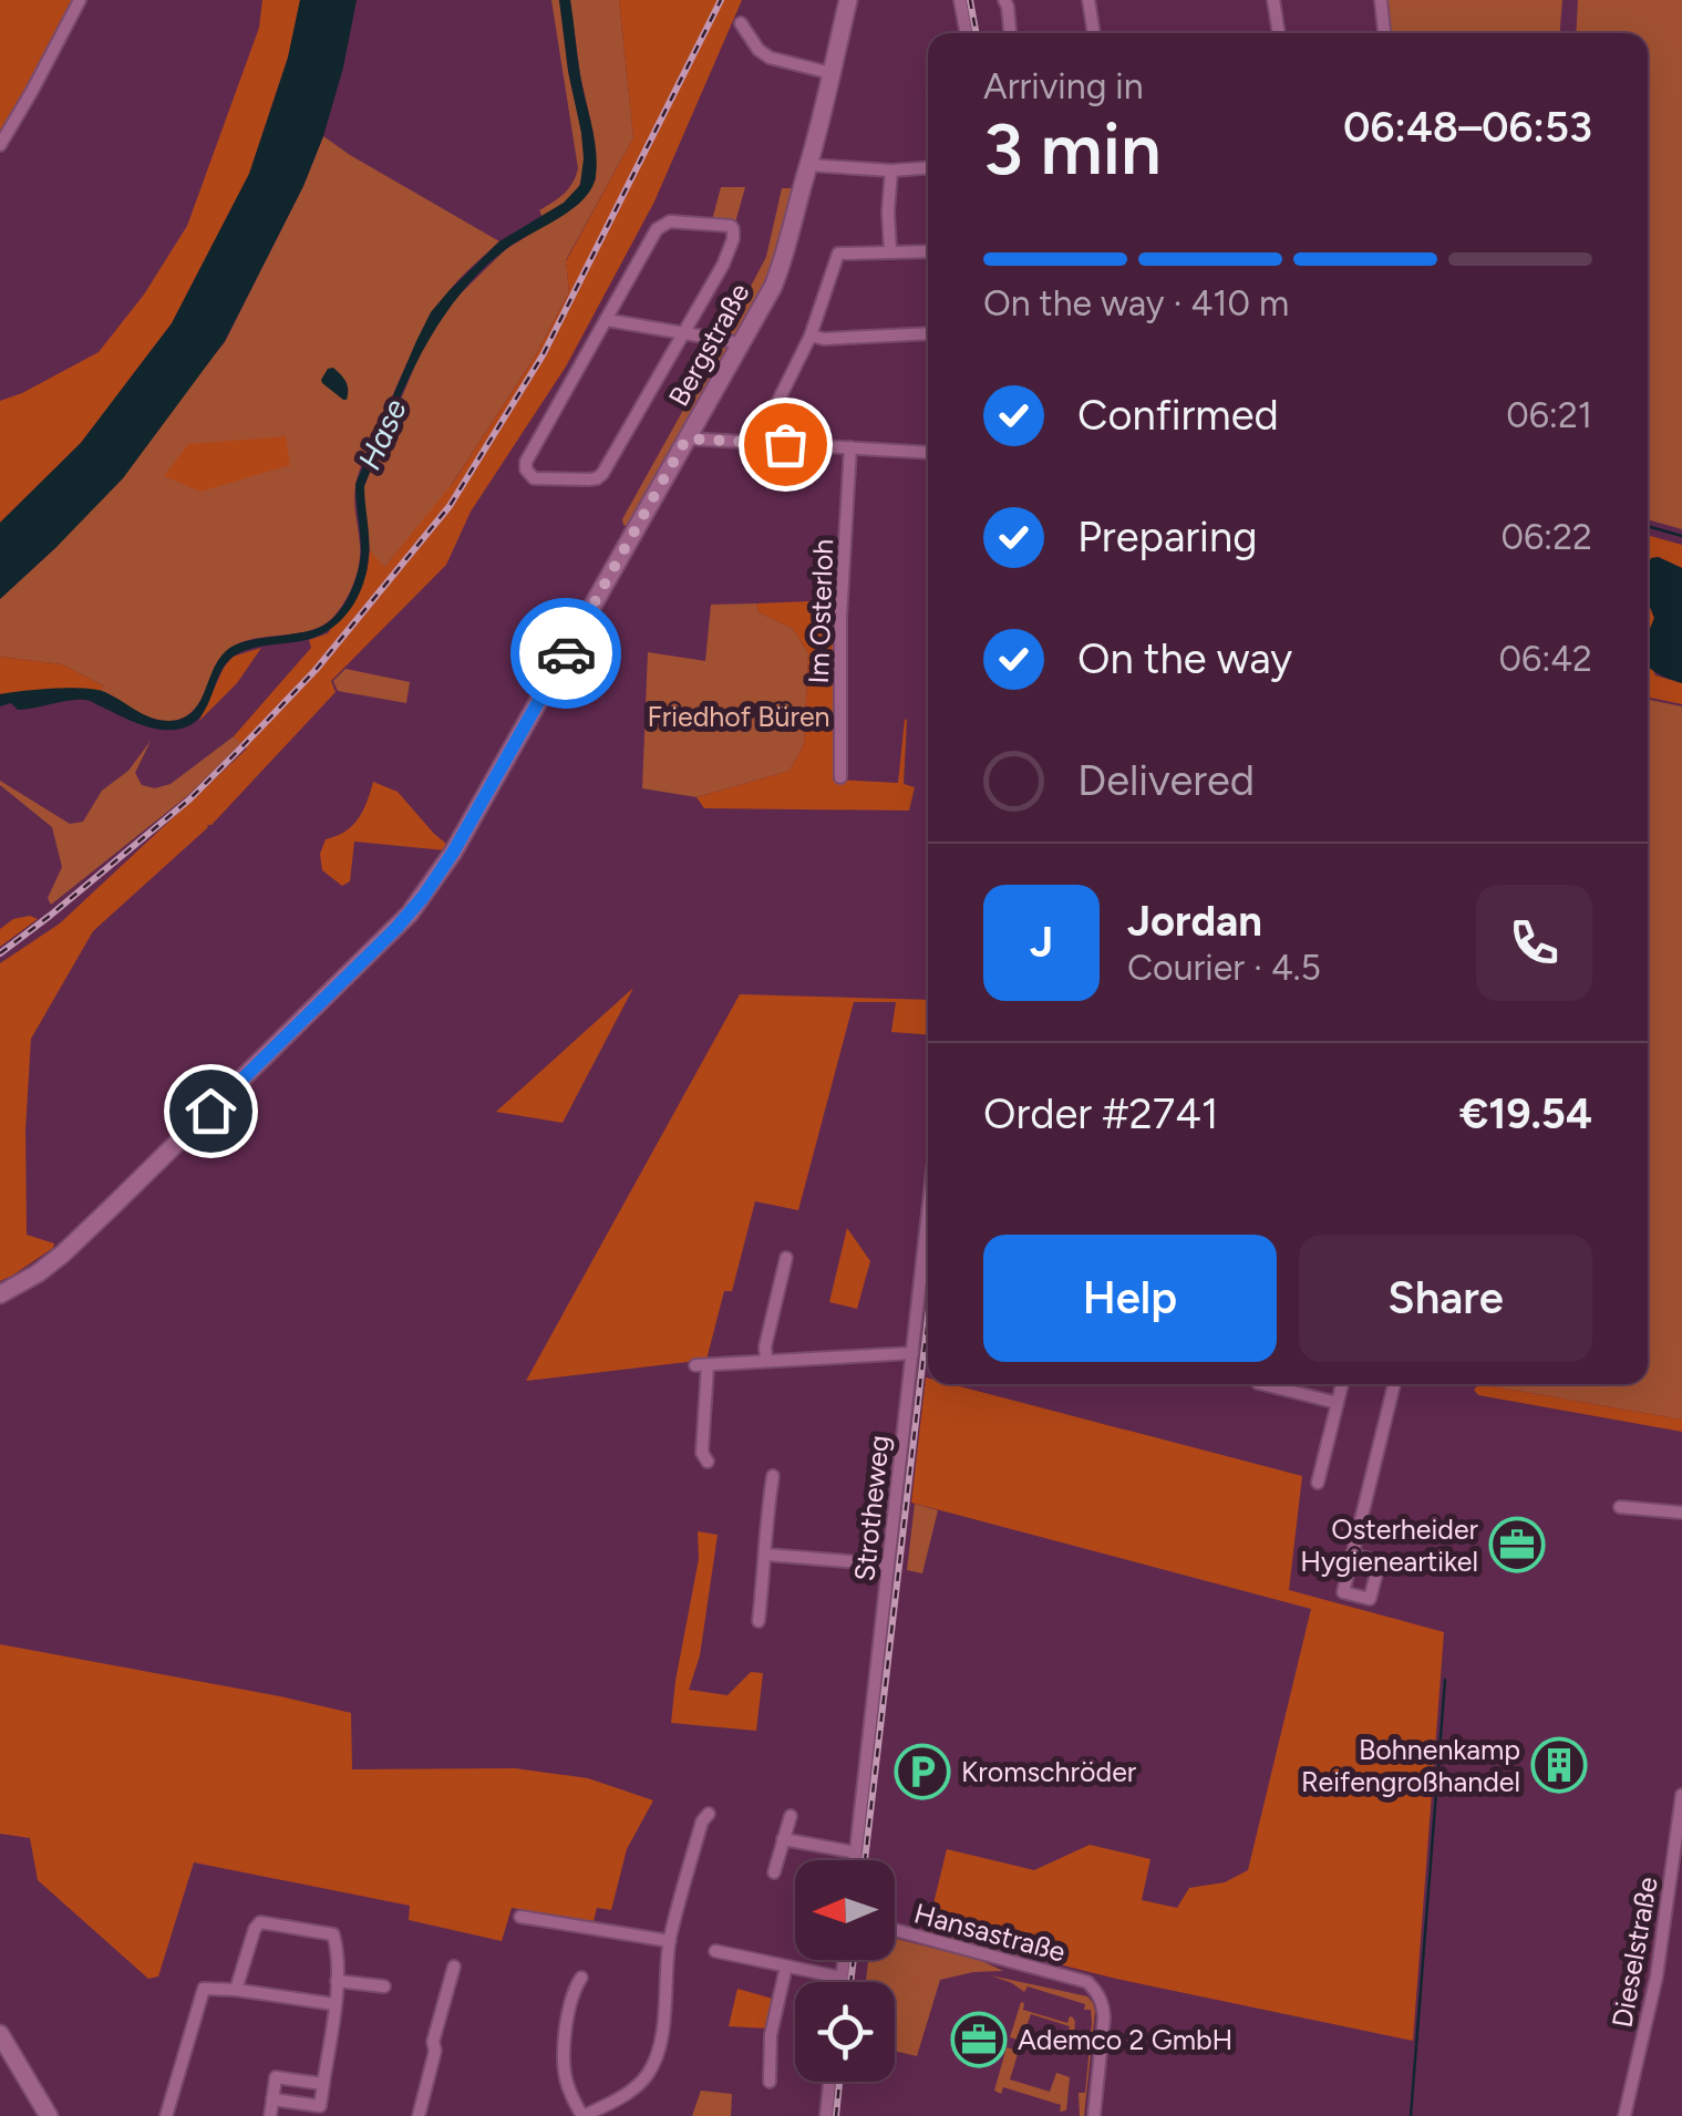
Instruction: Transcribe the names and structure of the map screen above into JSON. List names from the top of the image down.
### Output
{
  "streets": {
    "street": [
      "Bergstraße",
      "Im Osterloh",
      "Strotheweg",
      "Hansastraße",
      "Dieselstraße"
    ]
  },
  "water": ["Hase"],
  "parks": ["Friedhof Büren"],
  "places": {
    "office": ["Osterheider Hygieneartikel", "Ademco 2 GmbH"],
    "building": ["Bohnenkamp Reifengroßhandel"],
    "parking": ["Kromschröder"]
  },
  "north": "left",
  "page": {
    "heading": ["3 min", "Arriving in", "06:48–06:53"],
    "panel": [
      "Jordan",
      "Courier · 4.5",
      "Order #2741",
      "€19.54"
    ],
    "bar": "On the way · 410 m",
    "list": [
      ["Confirmed", "06:21"],
      ["Preparing", "06:22"],
      ["On the way", "06:42"],
      "Delivered"
    ],
    "round": "J",
    "buttons": ["Help", "Share"]
  }
}
